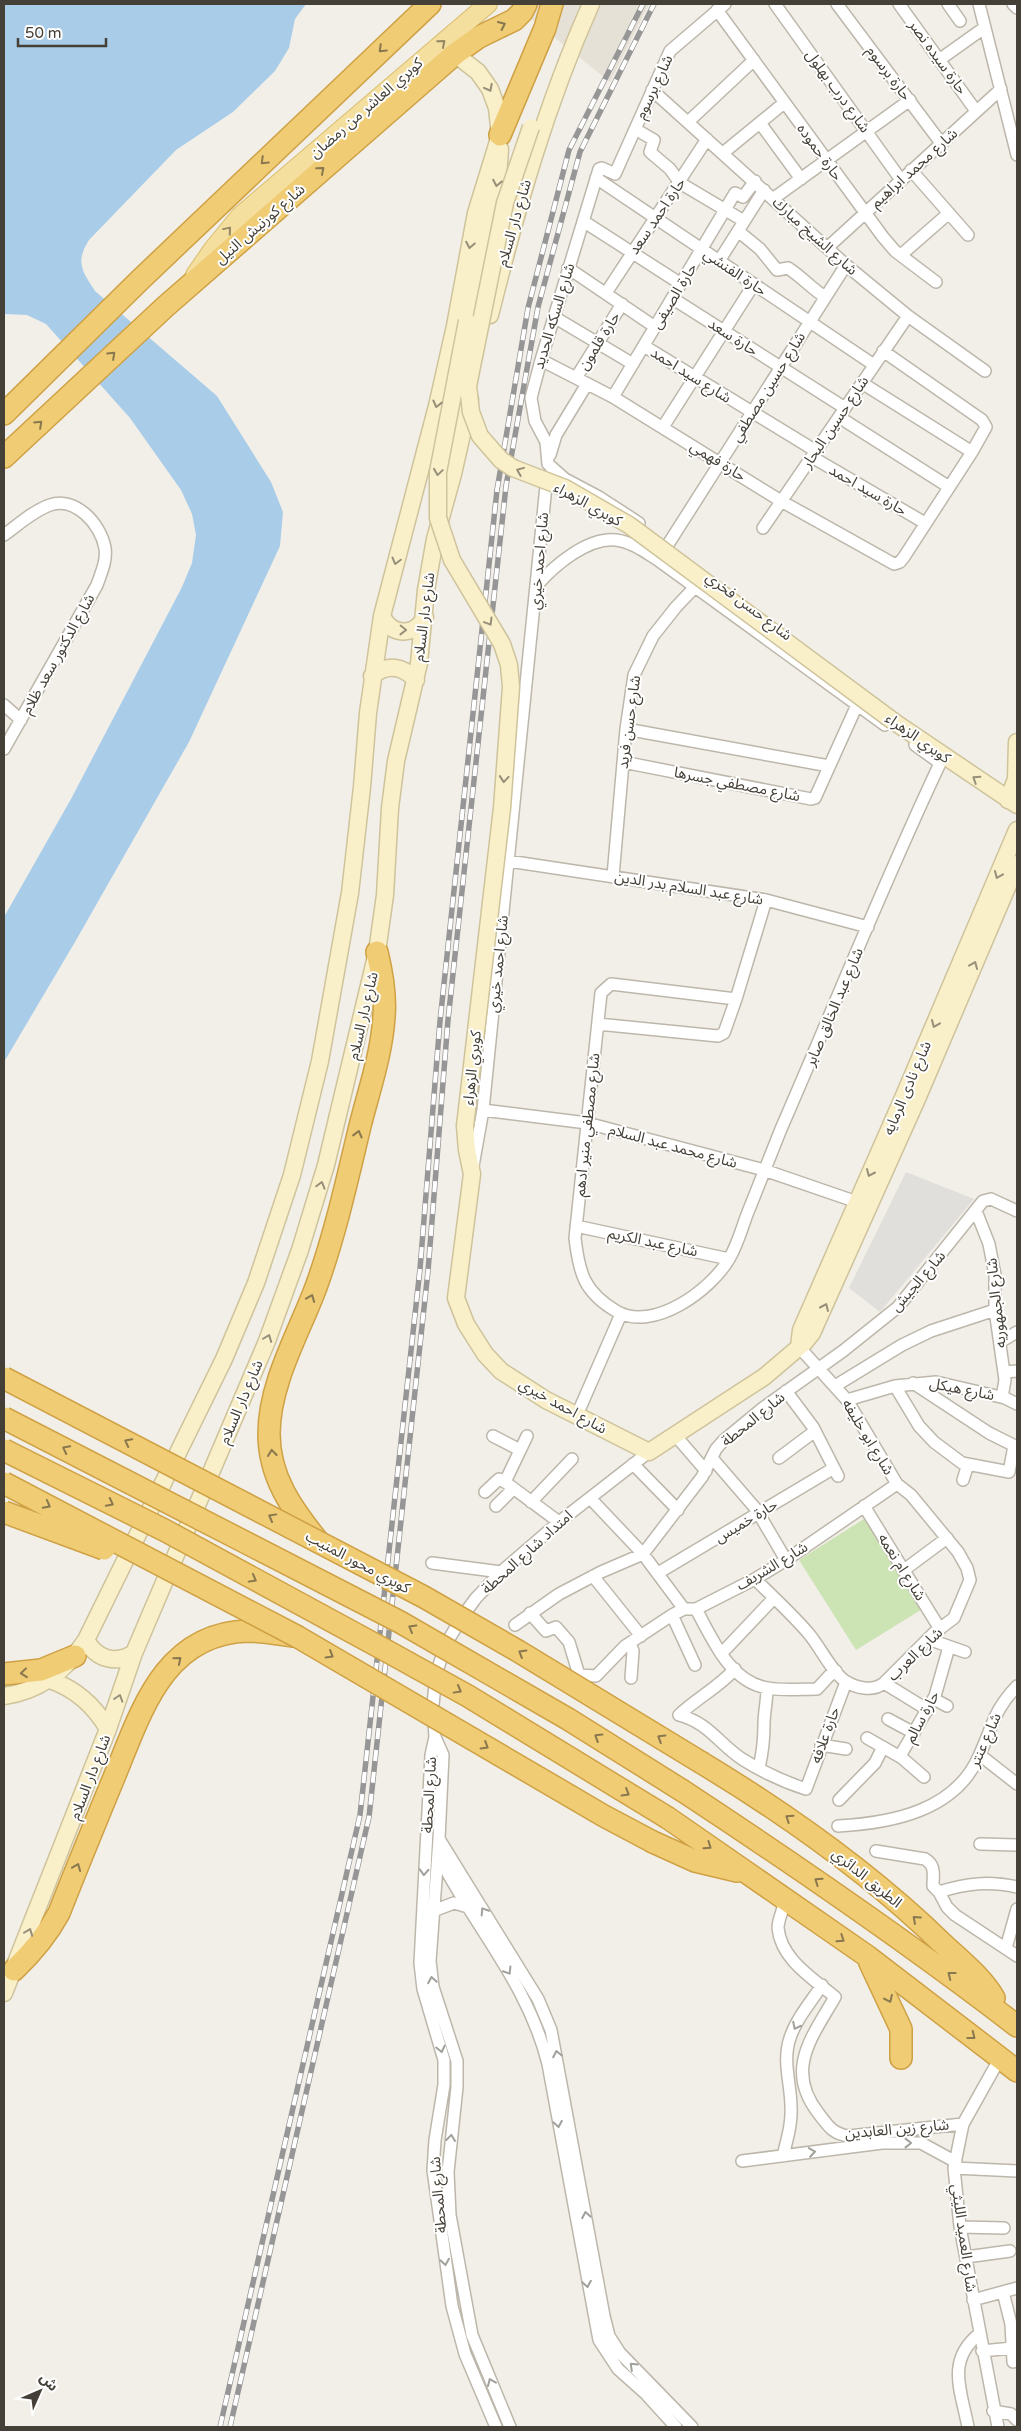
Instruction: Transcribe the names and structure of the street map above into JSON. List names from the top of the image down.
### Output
{
  "streets": {
    "highway": ["شارع كورنيش النيل", "كوبري محور المنيب", "الطريق الدائري"],
    "main road": [
      "كوبري العاشر من رمضان",
      "شارع دار السلام",
      "كوبري الزهراء",
      "شارع احمد خيري",
      "شارع نادى الرمايه"
    ],
    "street": [
      "حارة سيده نصر",
      "حارة برسوم",
      "شارع برسوم",
      "شارع درب بهلول",
      "حارة حموده",
      "شارع محمد ابراهيم",
      "حارة احمد سعد",
      "شارع الشيخ مبارك",
      "حارة الفنشي",
      "حارة الصيفى",
      "شارع السكه الحديد",
      "حارة سعد",
      "حارة قلمون",
      "شارع سيد احمد",
      "شارع حسين مصطفي",
      "شارع حسين البحار",
      "حارة فهمي",
      "حارة سيد احمد",
      "شارع حسن فخري",
      "شارع الدكتور سعد ظلام",
      "شارع حسن فريد",
      "شارع مصطفي جسرها",
      "شارع عبد السلام بدر الدين",
      "شارع عبد الخالق صابر",
      "شارع مصطفي منير ادهم",
      "شارع محمد عبد السلام",
      "شارع عبد الكريم",
      "شارع الجيش",
      "شارع الجمهوريه",
      "شارع هيكل",
      "شارع المحطة",
      "شارع ابو خليفه",
      "حارة خميس",
      "امتداد شارع المحطة",
      "شارع الشريف",
      "شارع ام نعمه",
      "شارع العرب",
      "حارة سالم",
      "حارة علافه",
      "شارع عنتر",
      "شارع زين العابدين",
      "شارع العميد الليثي"
    ]
  },
  "crossings": [
    ["حارة سيده نصر", "شارع محمد ابراهيم"],
    ["حارة برسوم", "شارع محمد ابراهيم"],
    ["شارع برسوم", "حارة حموده"],
    ["شارع برسوم", "شارع الشيخ مبارك"],
    ["شارع برسوم", "حارة الفنشي"],
    ["شارع برسوم", "شارع السكه الحديد"],
    ["شارع درب بهلول", "شارع محمد ابراهيم"],
    ["كوبري العاشر من رمضان", "شارع كورنيش النيل"],
    ["حارة حموده", "شارع محمد ابراهيم"],
    ["شارع محمد ابراهيم", "شارع الشيخ مبارك"],
    ["حارة احمد سعد", "شارع الشيخ مبارك"],
    ["حارة احمد سعد", "حارة الفنشي"],
    ["شارع دار السلام", "كوبري الزهراء"],
    ["شارع الشيخ مبارك", "حارة الصيفى"],
    ["شارع الشيخ مبارك", "شارع حسين مصطفي"],
    ["شارع الشيخ مبارك", "شارع حسين البحار"],
    ["حارة الفنشي", "حارة الصيفى"],
    ["حارة الفنشي", "شارع السكه الحديد"],
    ["حارة الفنشي", "شارع حسين مصطفي"],
    ["حارة الفنشي", "شارع حسين البحار"],
    ["حارة الصيفى", "حارة سعد"],
    ["حارة الصيفى", "شارع سيد احمد"],
    ["حارة الصيفى", "حارة فهمي"],
    ["شارع السكه الحديد", "حارة فهمي"],
    ["شارع السكه الحديد", "شارع احمد خيري"],
    ["شارع السكه الحديد", "شارع حسن فخري"],
    ["حارة سعد", "شارع حسين مصطفي"],
    ["حارة سعد", "شارع حسين البحار"],
    ["حارة قلمون", "حارة فهمي"],
    ["شارع سيد احمد", "شارع حسين مصطفي"],
    ["شارع سيد احمد", "شارع حسين البحار"],
    ["شارع سيد احمد", "حارة سيد احمد"],
    ["شارع حسين مصطفي", "حارة فهمي"],
    ["شارع حسين مصطفي", "شارع حسن فخري"],
    ["شارع حسين البحار", "حارة فهمي"],
    ["شارع حسين البحار", "حارة سيد احمد"],
    ["حارة فهمي", "حارة سيد احمد"],
    ["حارة فهمي", "شارع احمد خيري"],
    ["كوبري الزهراء", "شارع احمد خيري"],
    ["كوبري الزهراء", "شارع حسن فخري"],
    ["كوبري الزهراء", "شارع عبد الخالق صابر"],
    ["شارع احمد خيري", "شارع حسن فخري"],
    ["شارع احمد خيري", "شارع عبد السلام بدر الدين"],
    ["شارع احمد خيري", "شارع نادى الرمايه"],
    ["شارع احمد خيري", "شارع محمد عبد السلام"],
    ["شارع احمد خيري", "امتداد شارع المحطة"],
    ["شارع حسن فخري", "شارع حسن فريد"],
    ["شارع حسن فخري", "شارع مصطفي جسرها"],
    ["شارع حسن فخري", "شارع عبد الخالق صابر"],
    ["شارع حسن فريد", "شارع مصطفي جسرها"],
    ["شارع حسن فريد", "شارع عبد السلام بدر الدين"],
    ["شارع عبد السلام بدر الدين", "شارع عبد الخالق صابر"],
    ["شارع عبد الخالق صابر", "شارع مصطفي منير ادهم"],
    ["شارع عبد الخالق صابر", "شارع محمد عبد السلام"],
    ["شارع عبد الخالق صابر", "شارع عبد الكريم"],
    ["شارع نادى الرمايه", "شارع محمد عبد السلام"],
    ["شارع نادى الرمايه", "شارع ابو خليفه"],
    ["شارع نادى الرمايه", "امتداد شارع المحطة"],
    ["شارع مصطفي منير ادهم", "شارع محمد عبد السلام"],
    ["شارع مصطفي منير ادهم", "شارع عبد الكريم"],
    ["شارع الجيش", "شارع الجمهوريه"],
    ["شارع الجيش", "شارع المحطة"],
    ["شارع الجيش", "شارع ابو خليفه"],
    ["شارع الجمهوريه", "شارع هيكل"],
    ["شارع هيكل", "شارع ابو خليفه"],
    ["شارع المحطة", "شارع ابو خليفه"],
    ["شارع المحطة", "امتداد شارع المحطة"],
    ["شارع المحطة", "شارع الشريف"],
    ["شارع ابو خليفه", "شارع الشريف"],
    ["شارع ابو خليفه", "شارع العرب"],
    ["كوبري محور المنيب", "الطريق الدائري"],
    ["شارع الشريف", "شارع ام نعمه"],
    ["شارع ام نعمه", "شارع العرب"],
    ["شارع العرب", "حارة علافه"],
    ["شارع زين العابدين", "شارع العميد الليثي"]
  ],
  "one_way": ["كوبري العاشر من رمضان"],
  "scale_bar": "50 m",
  "north": "top right"
}
